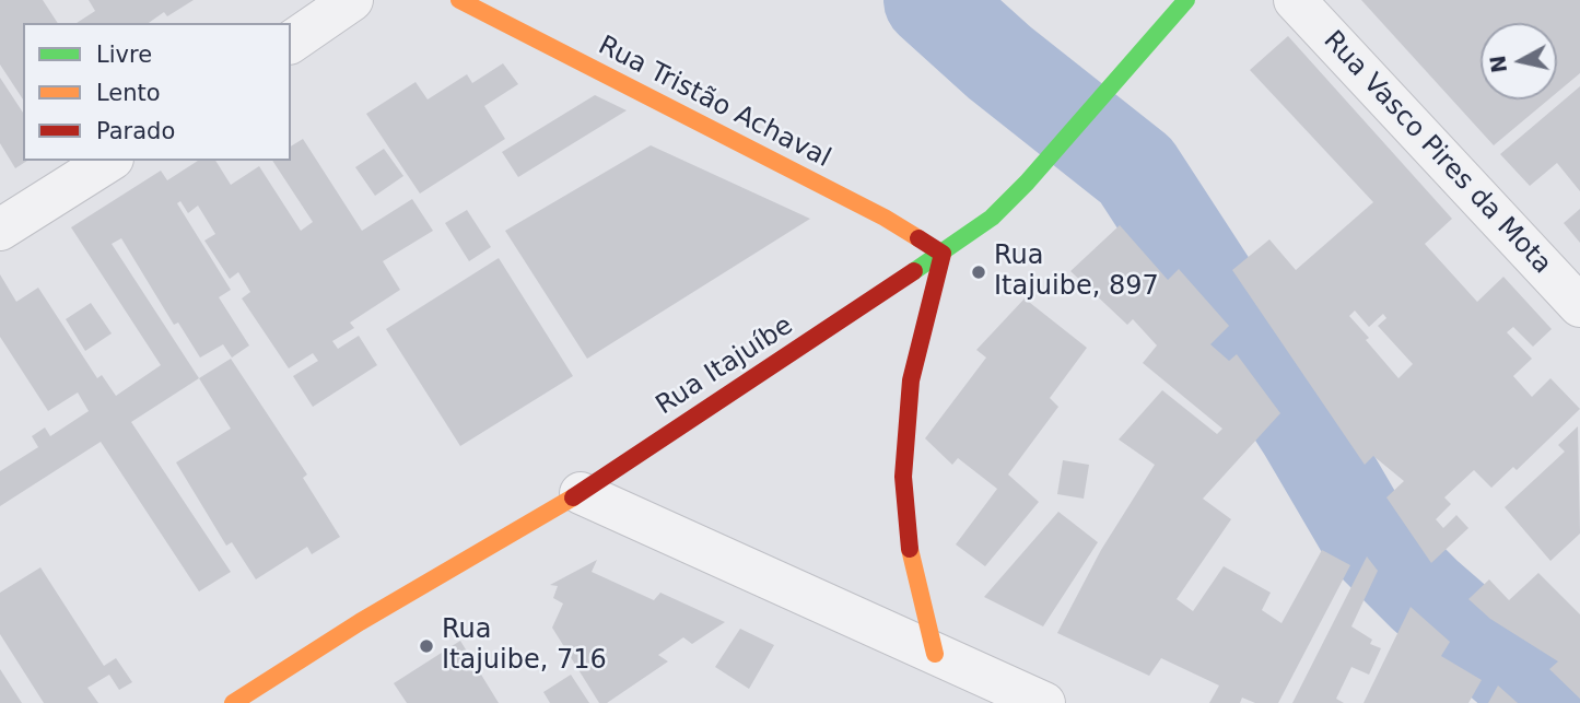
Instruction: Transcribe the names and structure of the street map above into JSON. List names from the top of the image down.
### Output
{
  "streets": {
    "main road": ["Rua Tristão Achaval", "Rua Itajuíbe"],
    "street": ["Rua Vasco Pires da Mota"]
  },
  "crossings": [
    ["Rua Tristão Achaval", "Rua Itajuíbe"]
  ],
  "places": ["Rua Itajuibe, 897", "Rua Itajuibe, 716"],
  "legend": ["Livre", "Lento", "Parado"],
  "north": "left"
}
